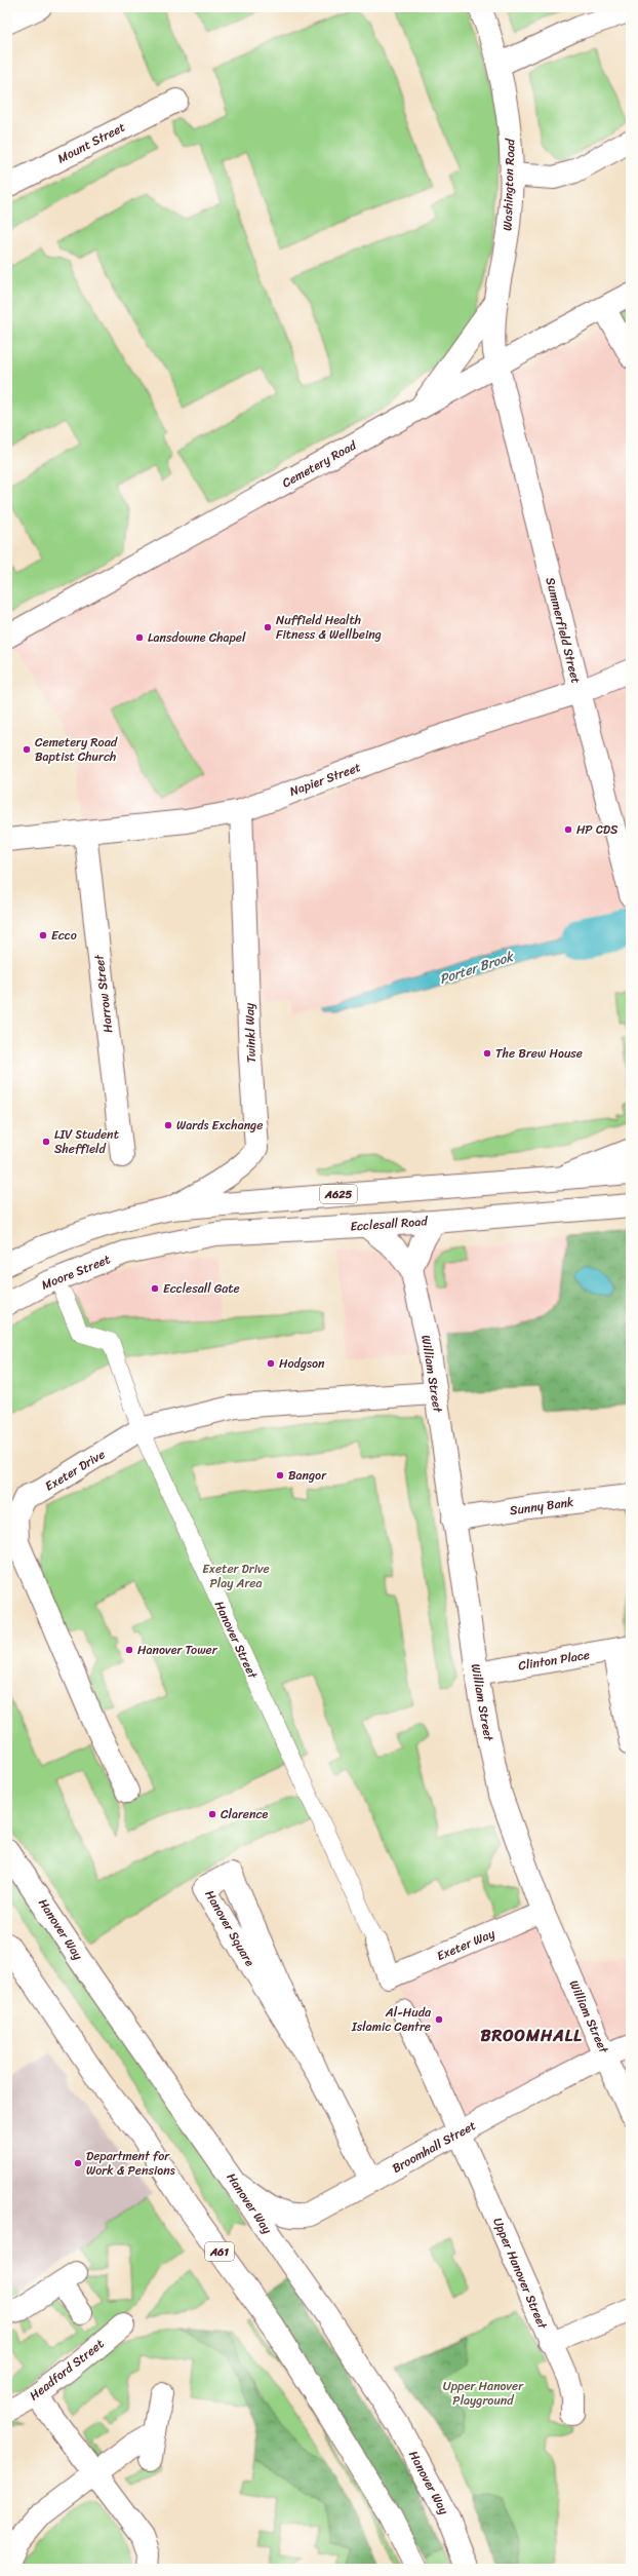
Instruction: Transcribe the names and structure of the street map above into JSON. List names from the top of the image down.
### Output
{
  "streets": {
    "main road": [
      "Mount Street",
      "Washington Road",
      "Cemetery Road",
      "Summerfield Street",
      "Napier Street",
      "Harrow Street",
      "Twinkl Way",
      "A625",
      "Ecclesall Road",
      "Moore Street",
      "William Street",
      "Exeter Drive",
      "Sunny Bank",
      "Hanover Street",
      "Clinton Place",
      "Hanover Square",
      "Hanover Way",
      "Exeter Way",
      "Broomhall Street",
      "A61",
      "Upper Hanover Street",
      "Headford Street"
    ]
  },
  "crossings": [
    ["Washington Road", "Cemetery Road"],
    ["Washington Road", "Summerfield Street"],
    ["Cemetery Road", "Summerfield Street"],
    ["Summerfield Street", "Napier Street"],
    ["Napier Street", "Harrow Street"],
    ["Napier Street", "Twinkl Way"],
    ["Twinkl Way", "A625"],
    ["Ecclesall Road", "Moore Street"],
    ["Ecclesall Road", "William Street"],
    ["William Street", "Exeter Drive"],
    ["William Street", "Sunny Bank"],
    ["William Street", "Clinton Place"],
    ["William Street", "Exeter Way"],
    ["William Street", "Broomhall Street"],
    ["Exeter Drive", "Hanover Street"],
    ["Hanover Street", "Exeter Way"],
    ["Hanover Square", "Broomhall Street"],
    ["Hanover Way", "Broomhall Street"],
    ["Broomhall Street", "Upper Hanover Street"]
  ],
  "districts": ["BROOMHALL"],
  "water": ["Porter Brook"],
  "parks": ["Exeter Drive Play Area", "Upper Hanover Playground"],
  "places": [
    "Nuffield Health Fitness & Wellbeing",
    "Lansdowne Chapel",
    "Cemetery Road Baptist Church",
    "HP CDS",
    "Ecco",
    "The Brew House",
    "Wards Exchange",
    "LIV Student Sheffield",
    "Ecclesall Gate",
    "Hodgson",
    "Bangor",
    "Hanover Tower",
    "Clarence",
    "Al-Huda Islamic Centre",
    "Department for Work & Pensions"
  ]
}
